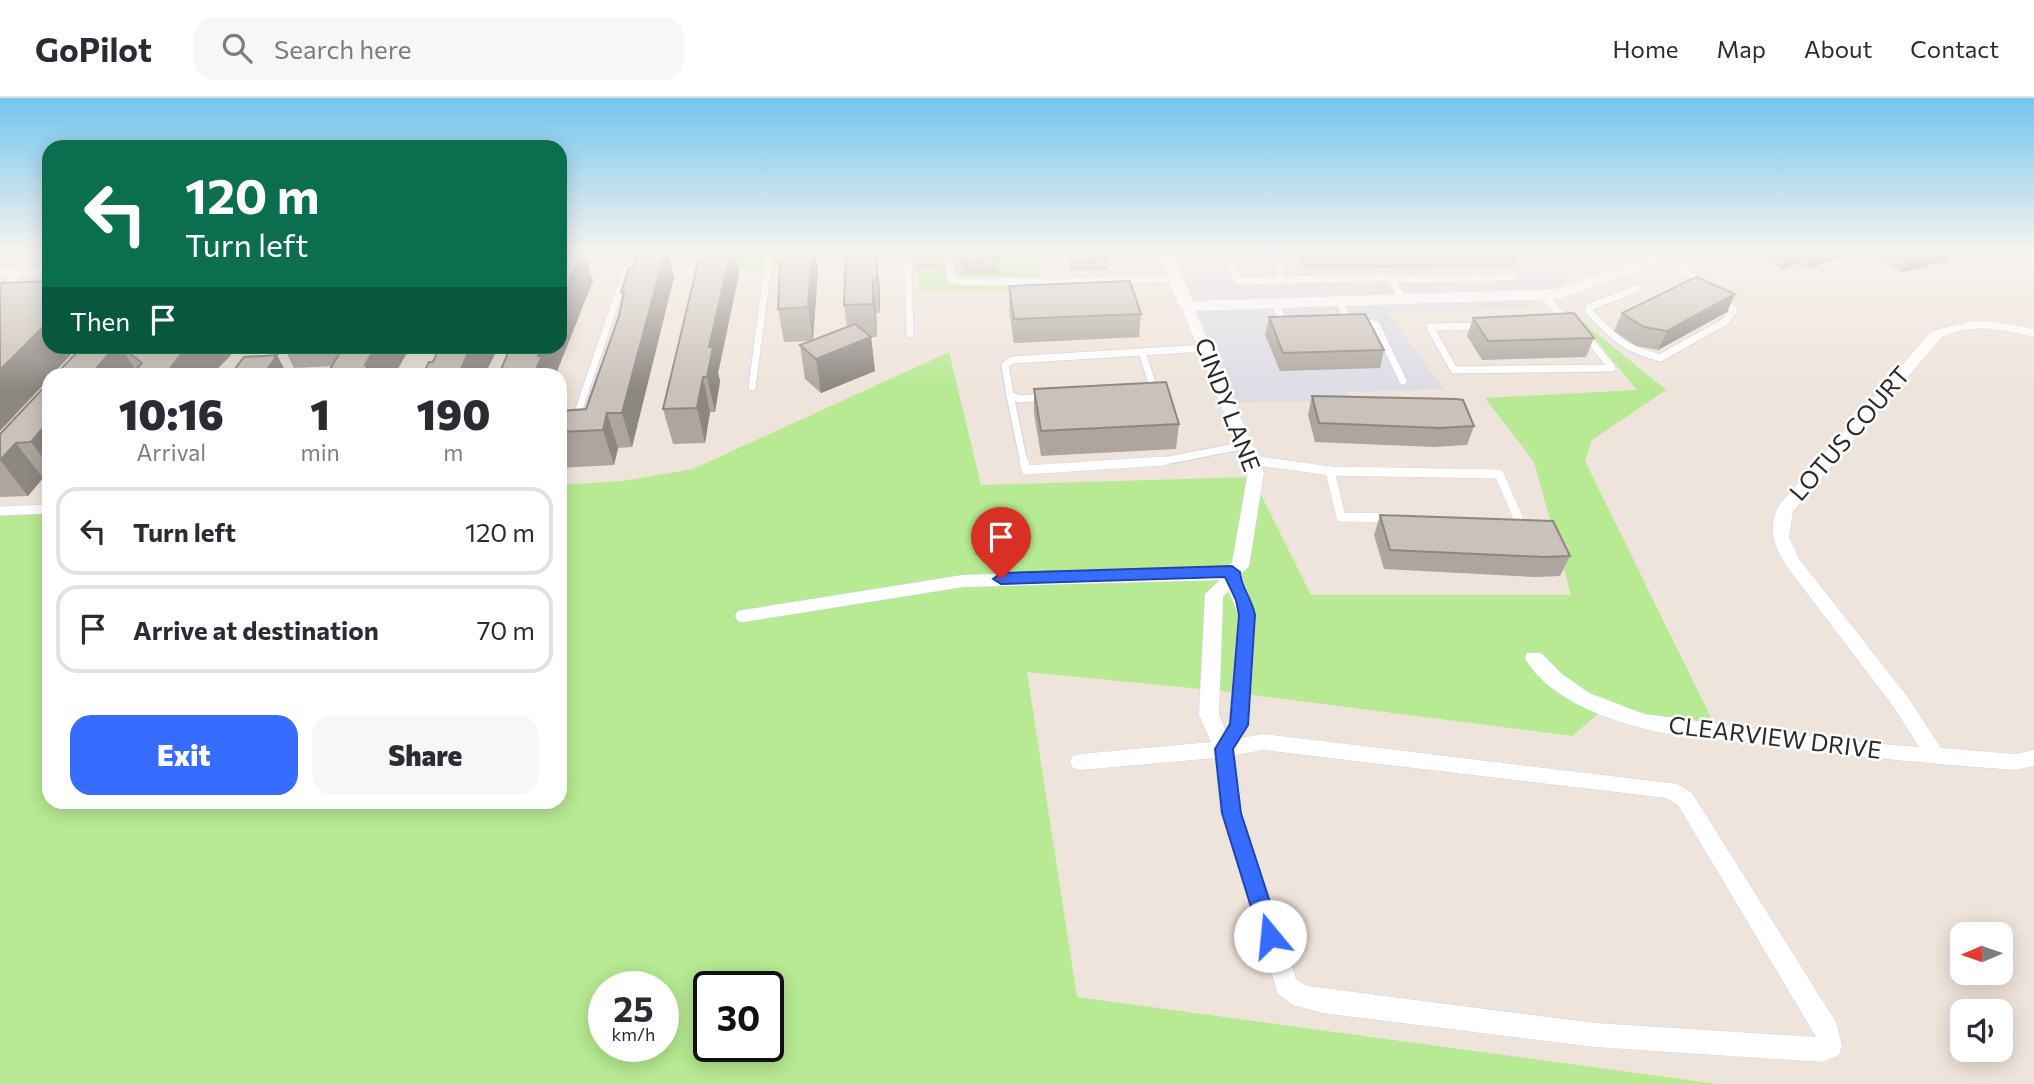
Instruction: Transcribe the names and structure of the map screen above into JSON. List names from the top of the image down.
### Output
{
  "streets": {
    "street": ["CINDY LANE", "LOTUS COURT", "CLEARVIEW DRIVE"]
  },
  "crossings": [
    ["LOTUS COURT", "CLEARVIEW DRIVE"]
  ],
  "north": "left",
  "page": {
    "header": "GoPilot",
    "search": "Search here",
    "nav": [
      "Home",
      "Map",
      "About",
      "Contact"
    ],
    "turn": ["120 m", "Turn left"],
    "then": "Then",
    "eta": [
      "10:16",
      "Arrival",
      "1",
      "min",
      "190",
      "m"
    ],
    "list": [
      {
        "name": "Turn left",
        "value": "120 m"
      },
      {
        "name": "Arrive at destination",
        "value": "70 m"
      }
    ],
    "buttons": ["Exit", "Share"],
    "speed": "25 km/h",
    "limit": "30"
  }
}
